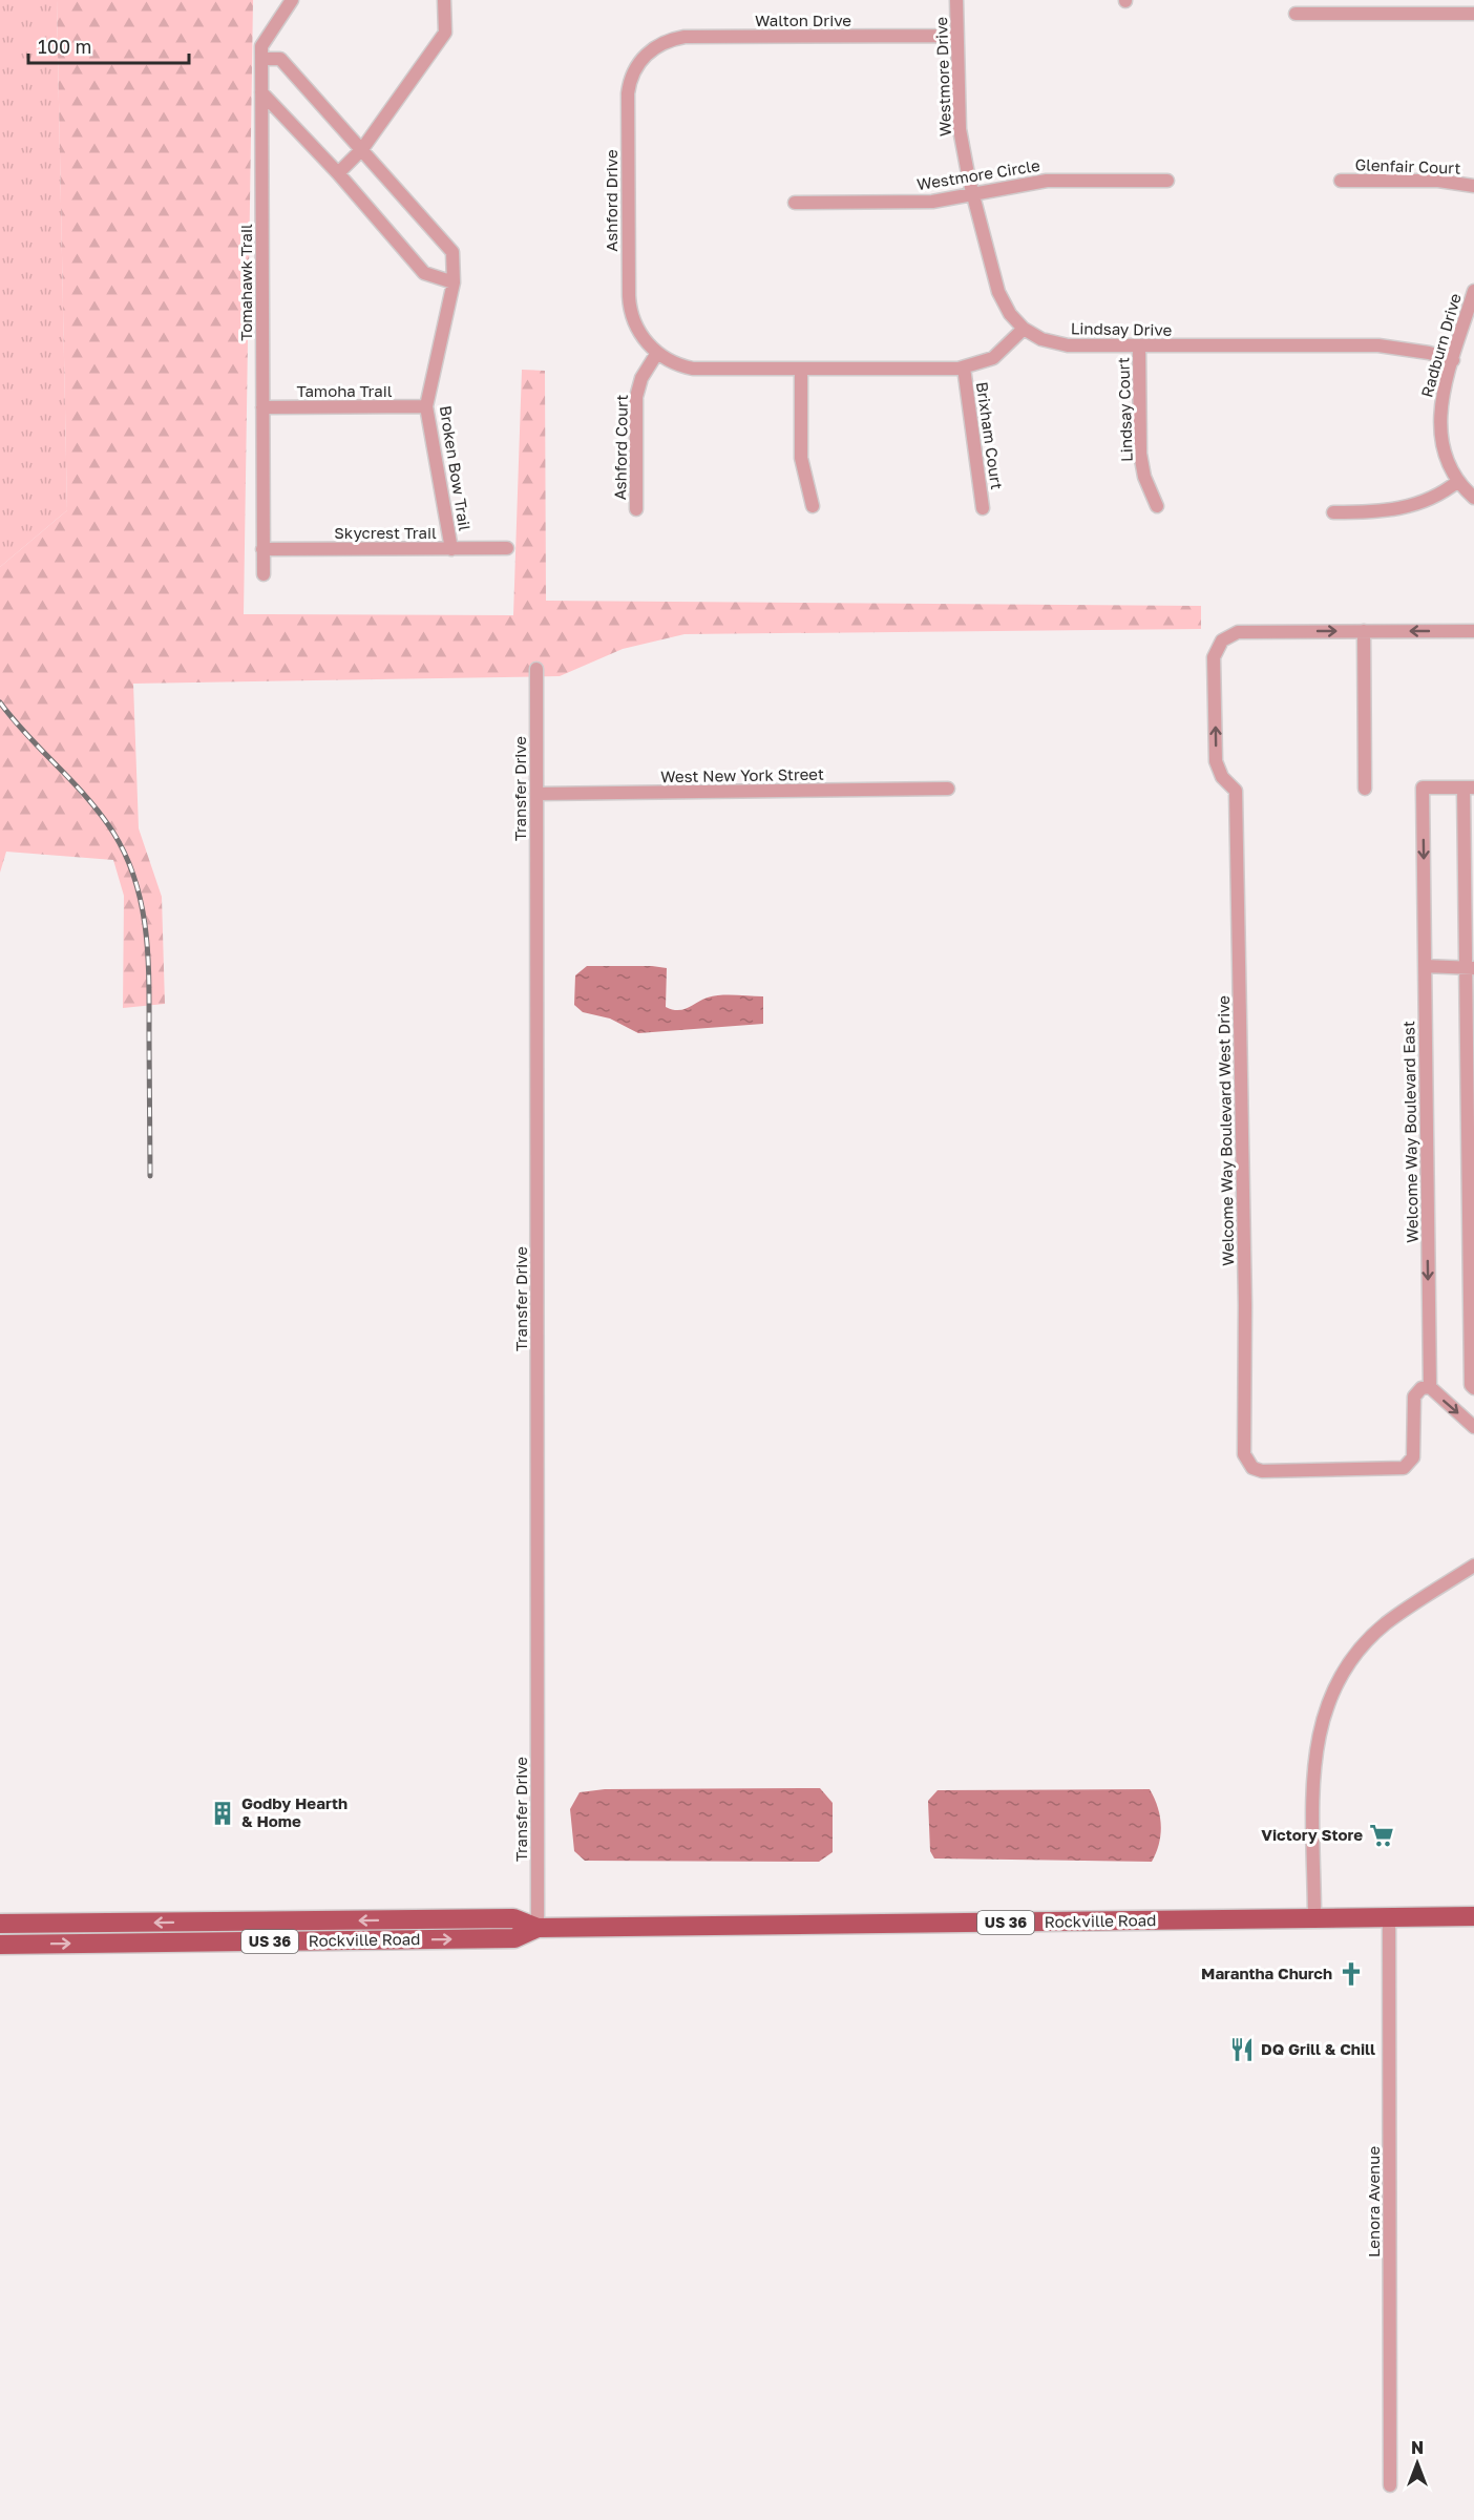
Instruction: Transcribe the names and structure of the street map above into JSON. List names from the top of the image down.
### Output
{
  "streets": {
    "main road": ["Rockville Road", "US 36"],
    "street": [
      "Walton Drive",
      "Westmore Drive",
      "Glenfair Court",
      "Westmore Circle",
      "Ashford Drive",
      "Tomahawk Trail",
      "Lindsay Drive",
      "Radburn Drive",
      "Tamoha Trail",
      "Lindsay Court",
      "Brixham Court",
      "Ashford Court",
      "Broken Bow Trail",
      "Skycrest Trail",
      "West New York Street",
      "Transfer Drive",
      "Welcome Way Boulevard West Drive",
      "Welcome Way Boulevard East",
      "Lenora Avenue"
    ]
  },
  "crossings": [
    ["Walton Drive", "Westmore Drive"],
    ["Walton Drive", "Ashford Drive"],
    ["Westmore Drive", "Westmore Circle"],
    ["Westmore Drive", "Lindsay Drive"],
    ["Ashford Drive", "Ashford Court"],
    ["Tomahawk Trail", "Tamoha Trail"],
    ["Tomahawk Trail", "Broken Bow Trail"],
    ["Tomahawk Trail", "Skycrest Trail"],
    ["Lindsay Drive", "Radburn Drive"],
    ["Lindsay Drive", "Lindsay Court"],
    ["Tamoha Trail", "Broken Bow Trail"],
    ["Broken Bow Trail", "Skycrest Trail"],
    ["West New York Street", "Transfer Drive"],
    ["Transfer Drive", "Rockville Road"],
    ["Welcome Way Boulevard West Drive", "Welcome Way Boulevard East"],
    ["Rockville Road", "Lenora Avenue"]
  ],
  "places": {
    "building": ["Godby Hearth & Home"],
    "supermarket": ["Victory Store"],
    "church": ["Marantha Church"],
    "restaurant": ["DQ Grill & Chill"]
  },
  "scale_bar": "100 m",
  "north": "top"
}
